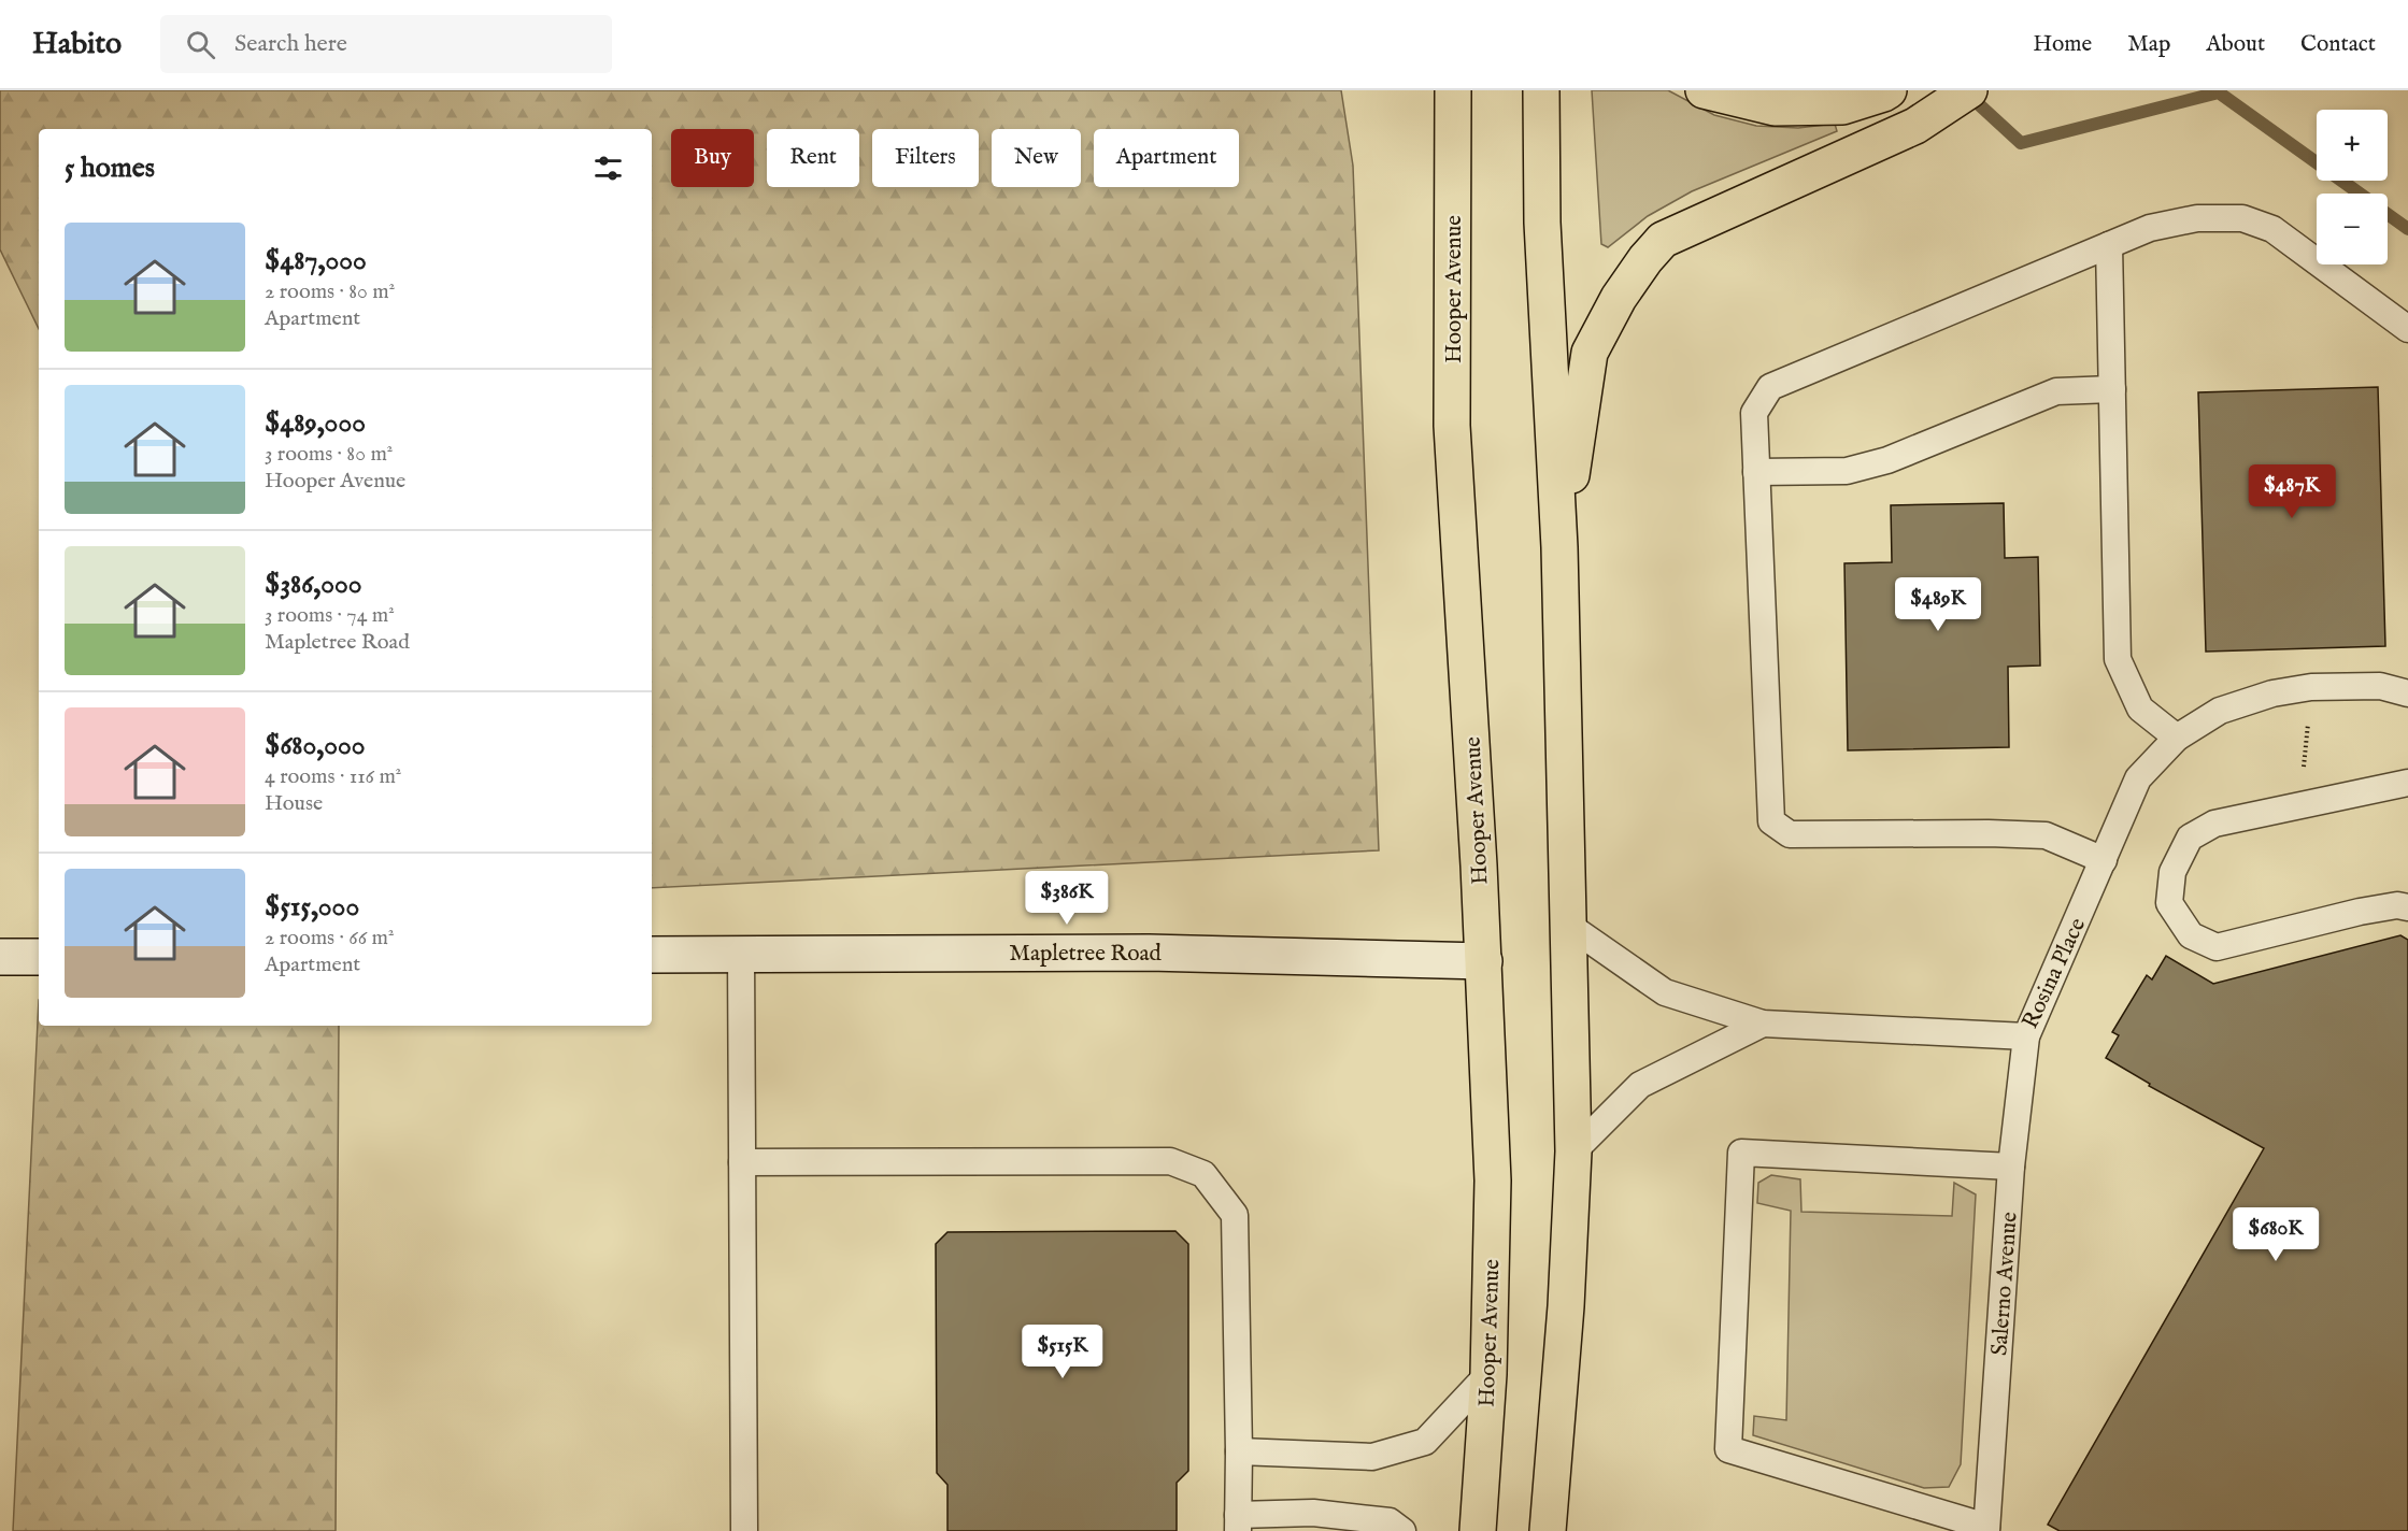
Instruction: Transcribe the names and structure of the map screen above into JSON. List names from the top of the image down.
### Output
{
  "streets": {
    "main road": ["Hooper Avenue"],
    "street": ["Mapletree Road"],
    "lane": ["Rosina Place", "Salerno Avenue"]
  },
  "crossings": [
    ["Hooper Avenue", "Mapletree Road"],
    ["Rosina Place", "Salerno Avenue"]
  ],
  "page": {
    "header": "Habito",
    "search": "Search here",
    "nav": [
      "Home",
      "Map",
      "About",
      "Contact"
    ],
    "map_buttons": ["+", "−"],
    "chip": [
      "Buy",
      "Rent",
      "Filters",
      "New",
      "Apartment"
    ],
    "heading": "5 homes",
    "list": [
      {
        "name": "$487,000",
        "note": "2 rooms · 80 m² · Apartment"
      },
      {
        "name": "$489,000",
        "note": "3 rooms · 80 m² · Hooper Avenue"
      },
      {
        "name": "$386,000",
        "note": "3 rooms · 74 m² · Mapletree Road"
      },
      {
        "name": "$680,000",
        "note": "4 rooms · 116 m² · House"
      },
      {
        "name": "$515,000",
        "note": "2 rooms · 66 m² · Apartment"
      }
    ],
    "price": [
      "$487K",
      "$489K",
      "$386K",
      "$680K",
      "$515K"
    ]
  }
}
